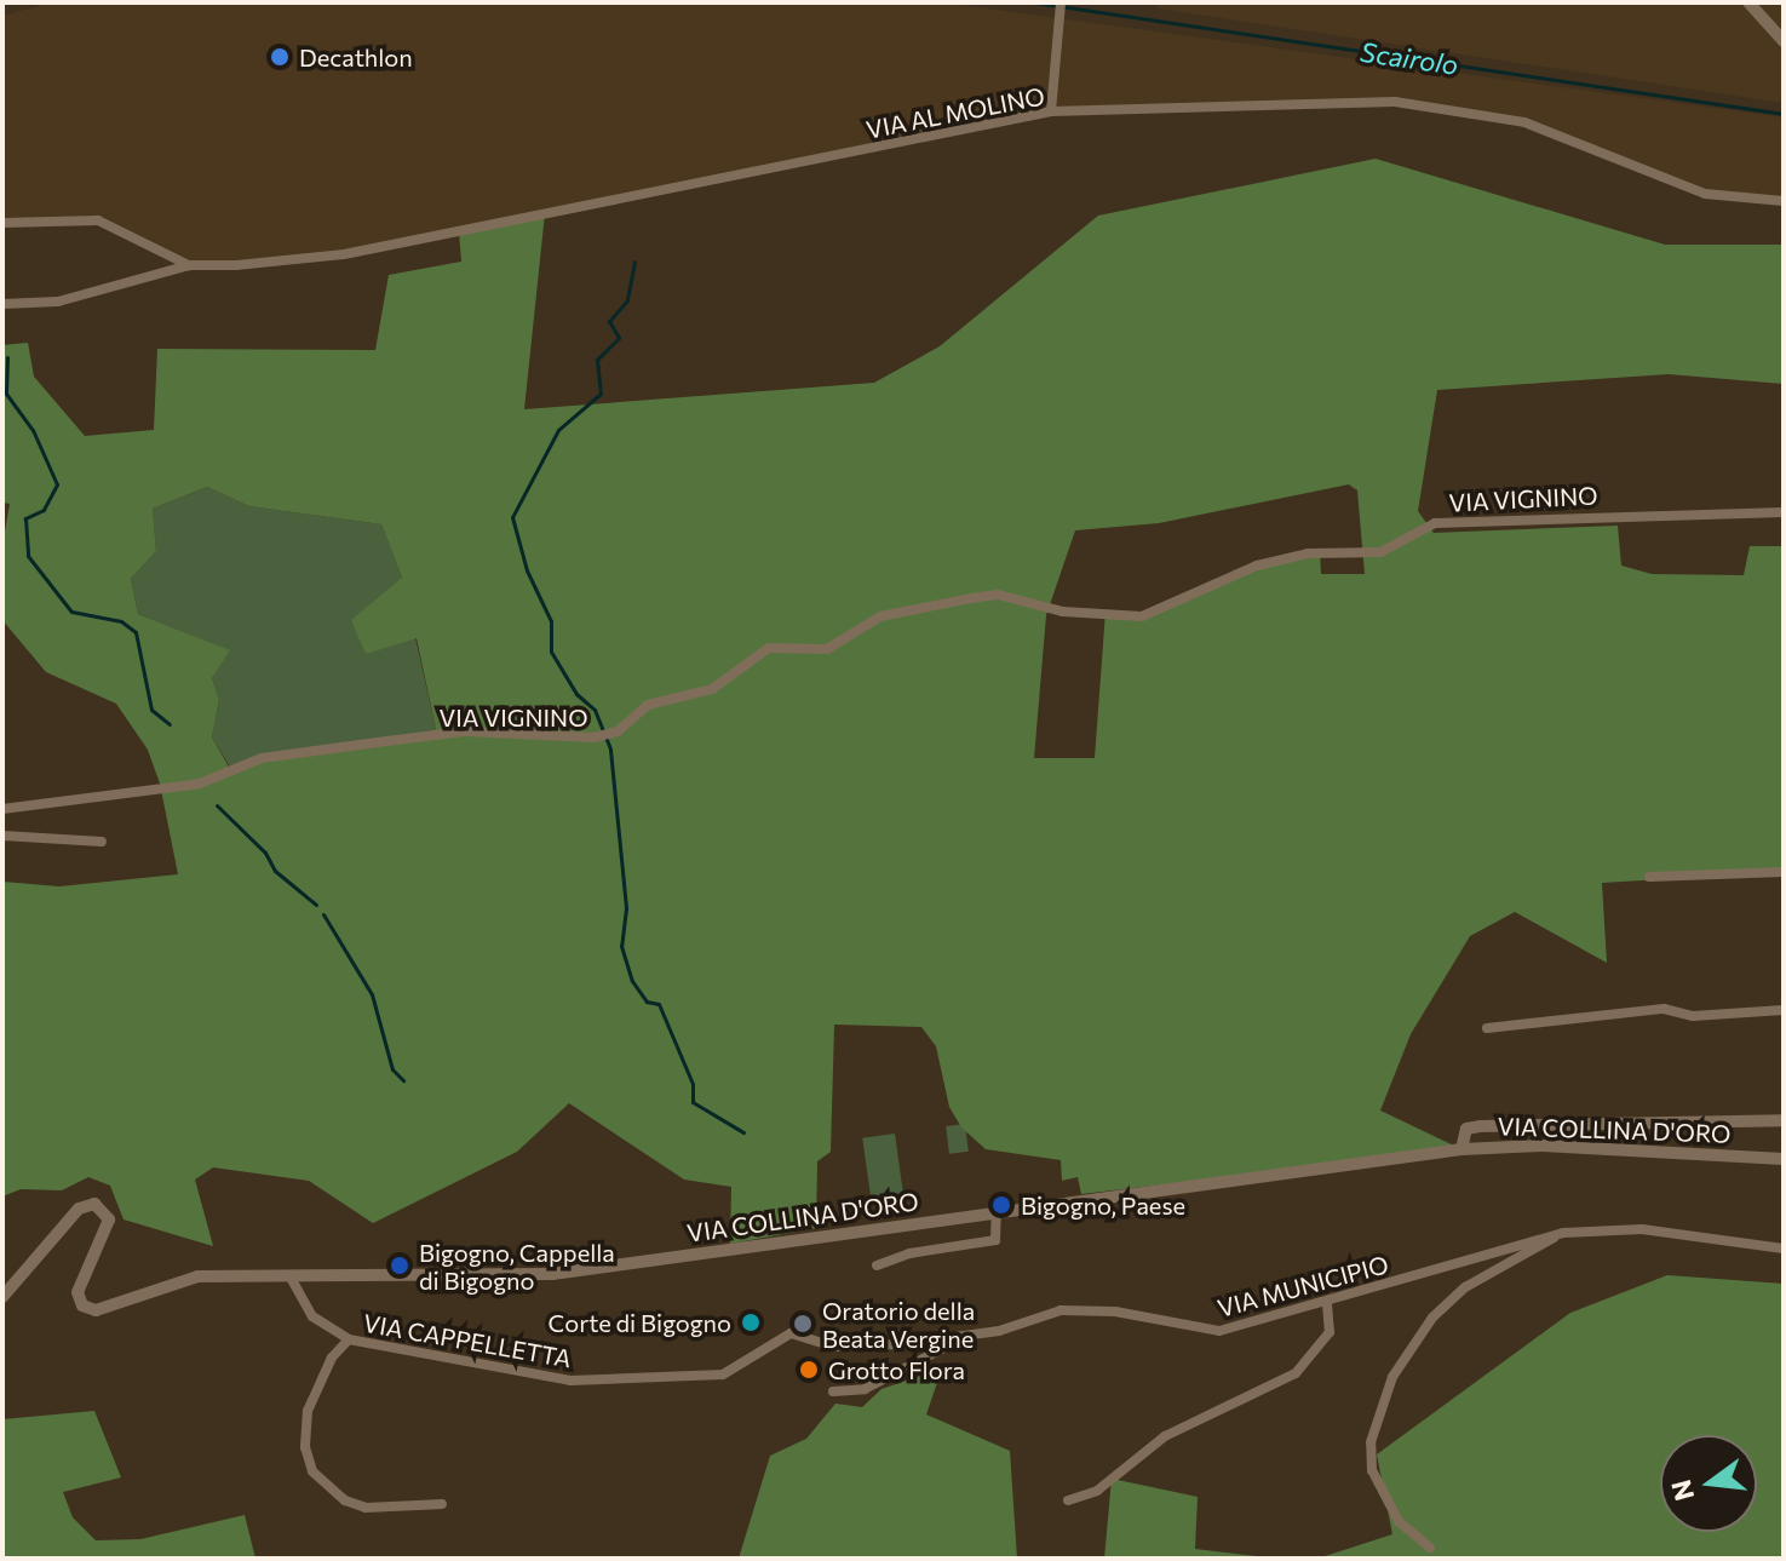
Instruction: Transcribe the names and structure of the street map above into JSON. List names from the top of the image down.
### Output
{
  "streets": {
    "street": [
      "VIA AL MOLINO",
      "VIA VIGNINO",
      "VIA COLLINA D'ORO",
      "VIA MUNICIPIO",
      "VIA CAPPELLETTA"
    ]
  },
  "crossings": [
    ["VIA COLLINA D'ORO", "VIA CAPPELLETTA"],
    ["VIA MUNICIPIO", "VIA CAPPELLETTA"]
  ],
  "water": ["Scairolo"],
  "places": [
    "Decathlon",
    "Bigogno, Paese",
    "Bigogno, Cappella di Bigogno",
    "Corte di Bigogno",
    "Oratorio della Beata Vergine",
    "Grotto Flora"
  ],
  "north": "left"
}
